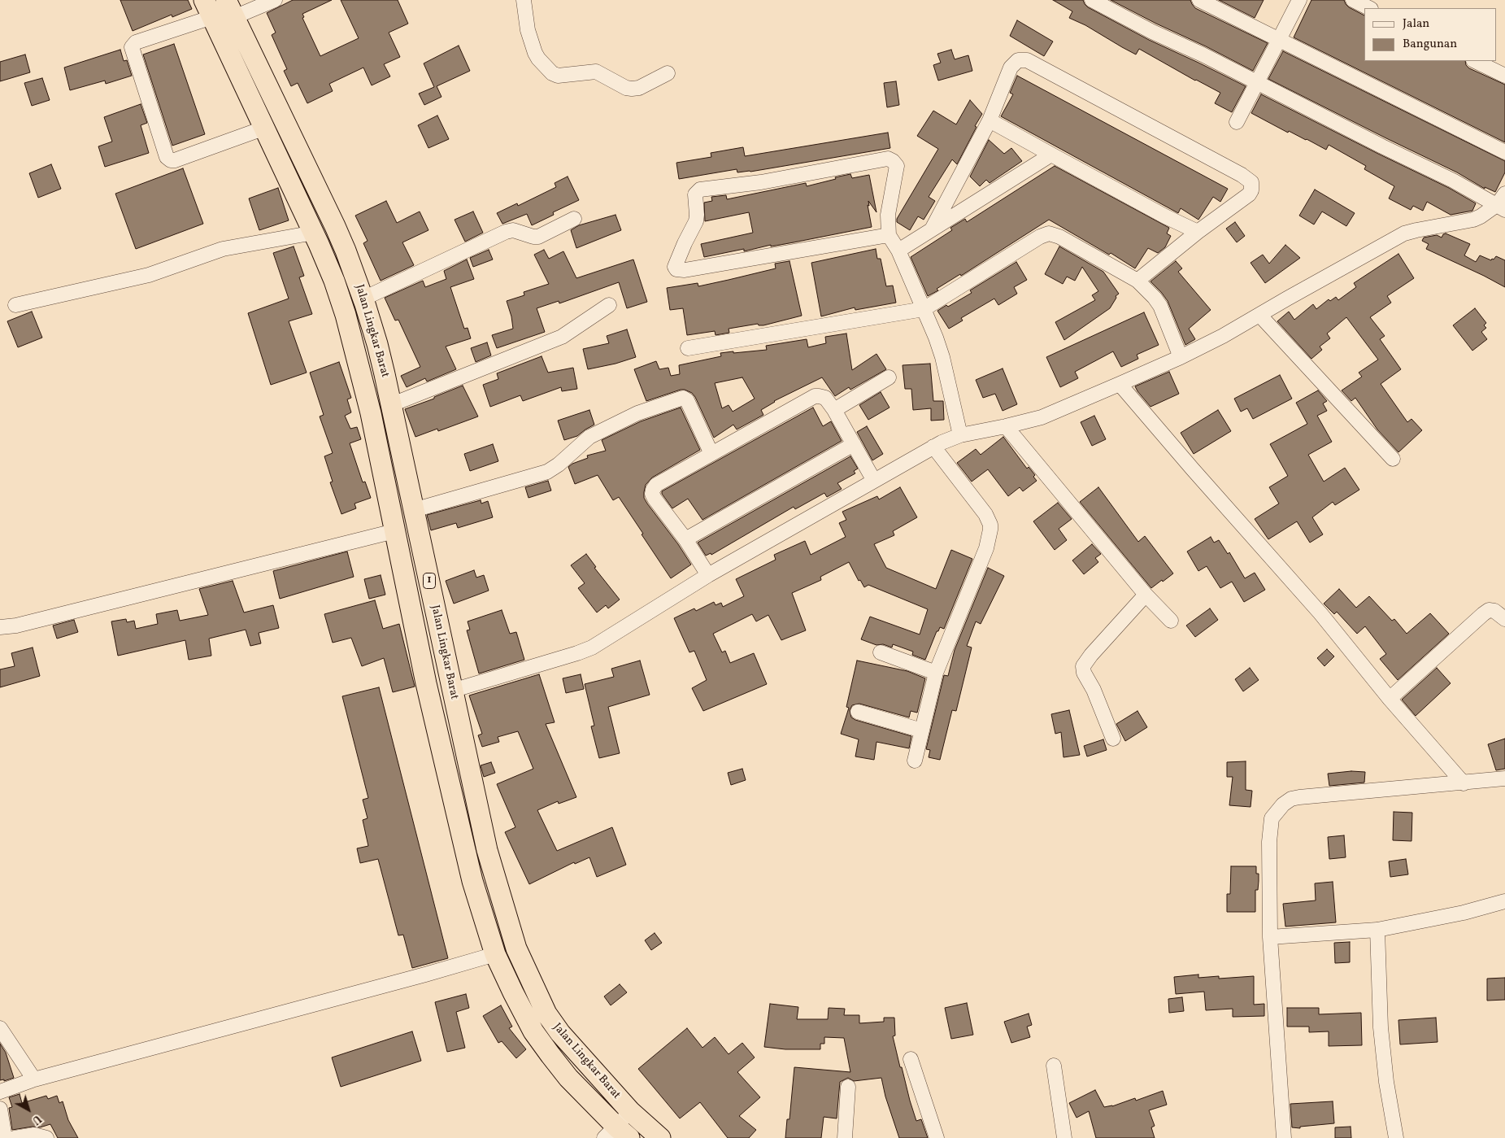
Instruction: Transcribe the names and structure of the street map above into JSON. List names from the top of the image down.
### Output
{
  "streets": {
    "highway": ["Jalan Lingkar Barat", "1"]
  },
  "legend": ["Jalan", "Bangunan"],
  "north": "bottom right"
}
